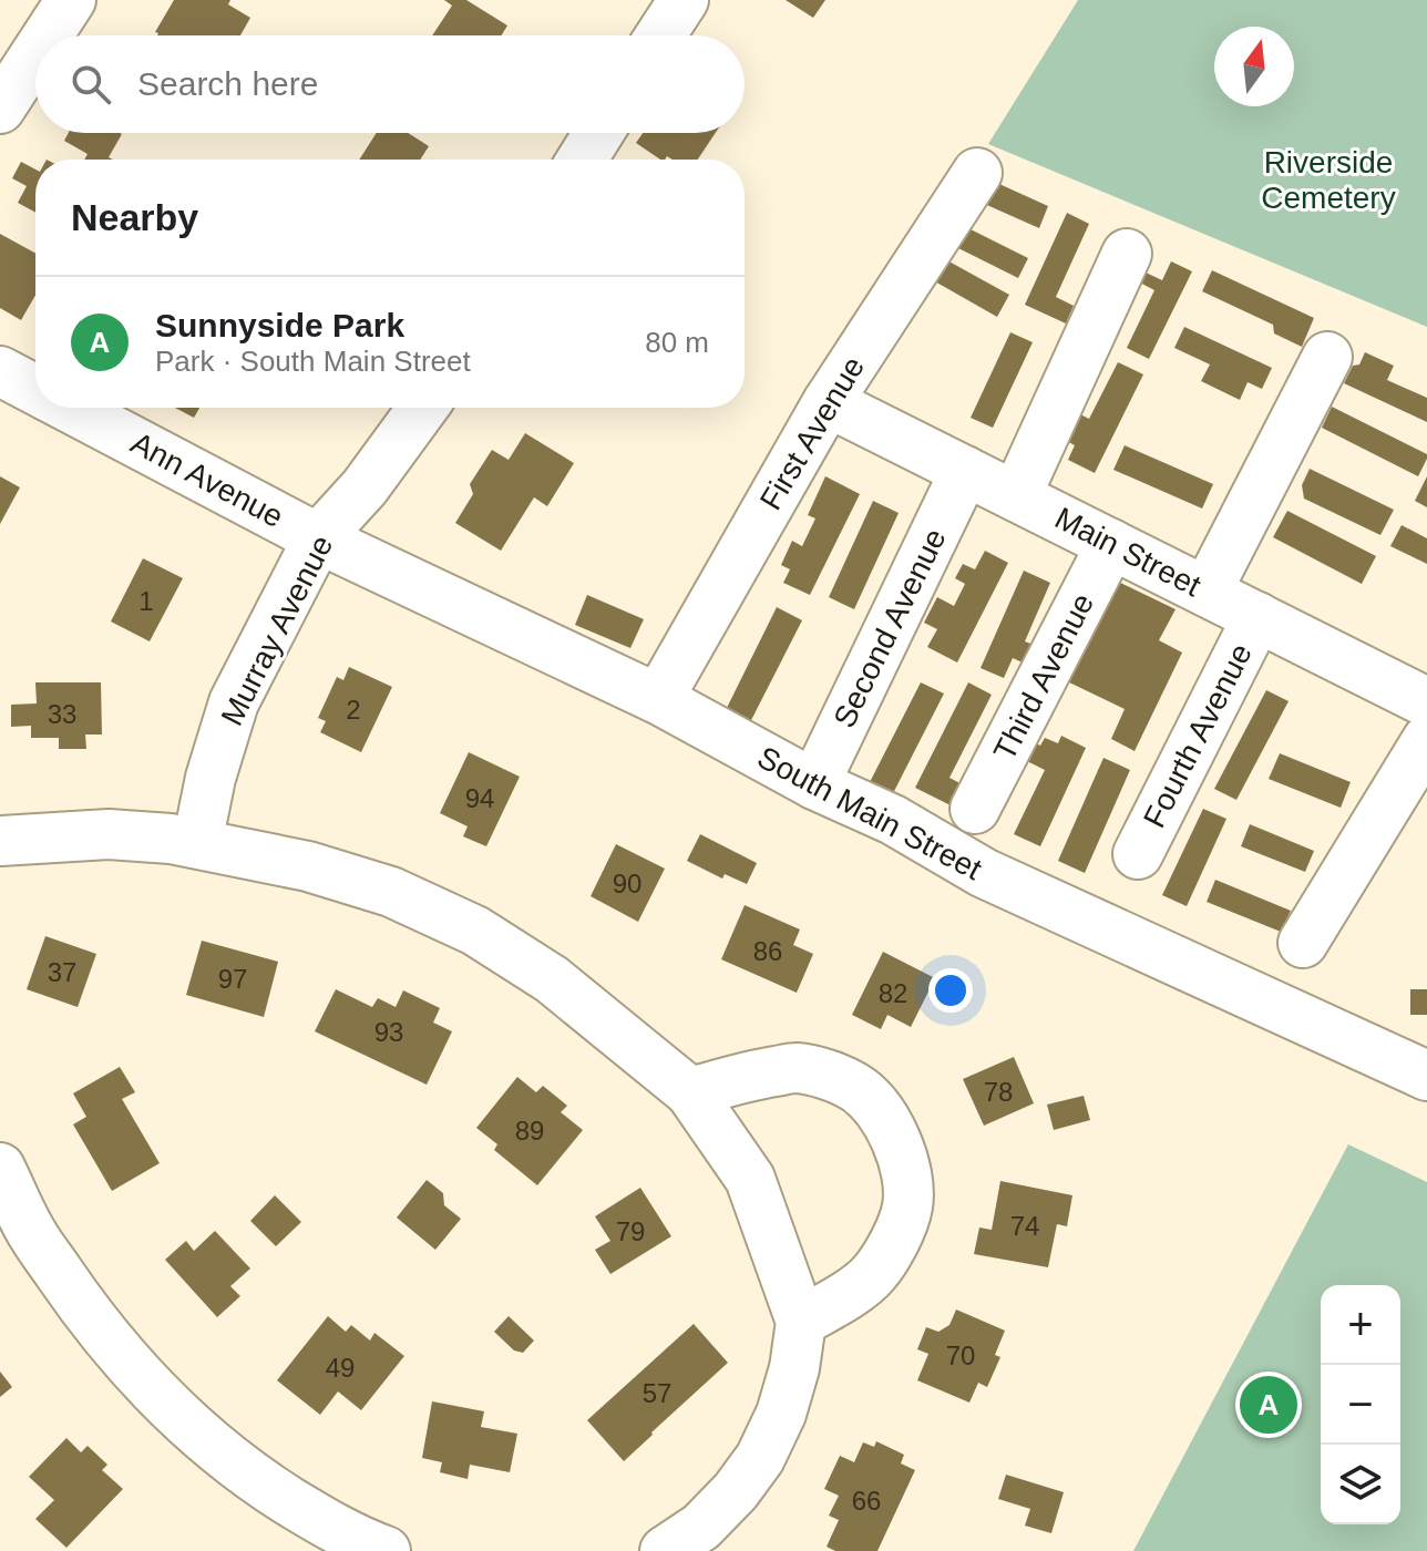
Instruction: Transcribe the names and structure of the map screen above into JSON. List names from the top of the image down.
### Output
{
  "streets": {
    "street": [
      "First Avenue",
      "Ann Avenue",
      "Main Street",
      "Second Avenue",
      "Murray Avenue",
      "Third Avenue",
      "Fourth Avenue",
      "South Main Street"
    ]
  },
  "crossings": [
    ["First Avenue", "Main Street"],
    ["First Avenue", "South Main Street"],
    ["Ann Avenue", "Murray Avenue"],
    ["Ann Avenue", "South Main Street"],
    ["Main Street", "Second Avenue"],
    ["Main Street", "Third Avenue"],
    ["Main Street", "Fourth Avenue"],
    ["Second Avenue", "South Main Street"],
    ["Murray Avenue", "South Main Street"]
  ],
  "parks": ["Riverside Cemetery"],
  "house_numbers": [
    "1",
    "2",
    "33",
    "94",
    "90",
    "86",
    "37",
    "97",
    "82",
    "93",
    "78",
    "89",
    "74",
    "79",
    "70",
    "49",
    "57",
    "66"
  ],
  "north": "top",
  "page": {
    "search": "Search here",
    "heading": "Nearby",
    "list": [
      {
        "mark": "A",
        "name": "Sunnyside Park",
        "note": "Park · South Main Street",
        "value": "80 m"
      }
    ],
    "map_buttons": ["+", "−"],
    "pins": "A"
  }
}
